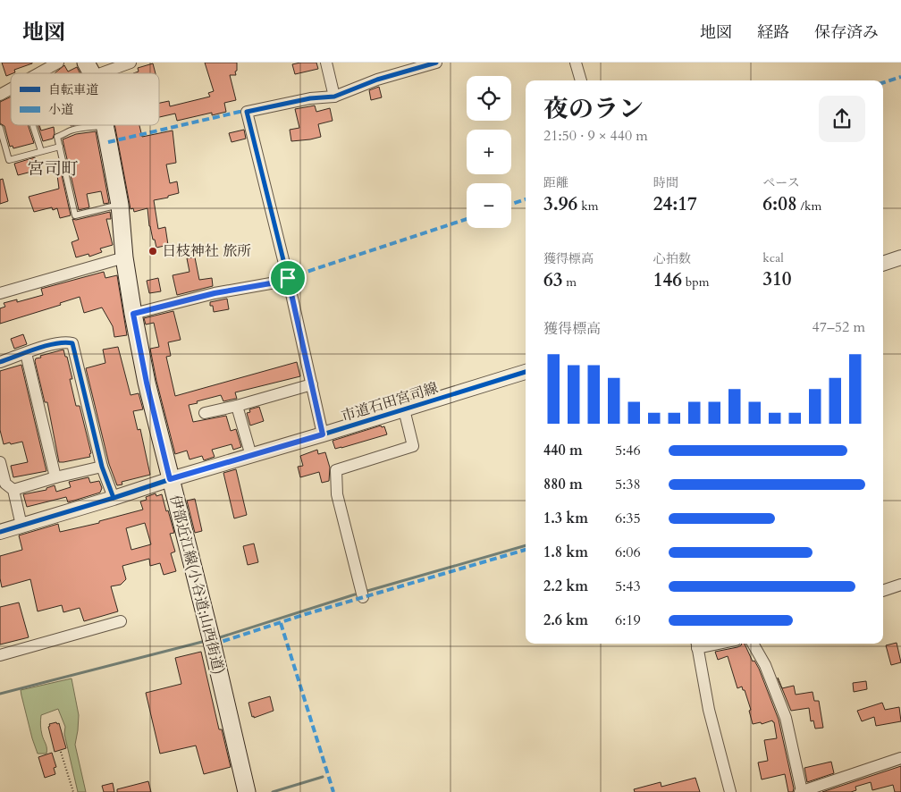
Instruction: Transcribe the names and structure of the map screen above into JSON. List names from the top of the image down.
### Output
{
  "streets": {
    "main road": ["伊部近江線(小谷道;山西街道)"],
    "street": ["市道石田宮司線"]
  },
  "crossings": [
    ["市道石田宮司線", "伊部近江線(小谷道;山西街道)"]
  ],
  "districts": ["宮司町"],
  "places": ["日枝神社 旅所"],
  "legend": ["自転車道", "小道"],
  "page": {
    "header": "地図",
    "nav": ["地図", "経路", "保存済み"],
    "map_buttons": ["+", "−"],
    "heading": ["夜のラン", "21:50 · 9 × 440 m"],
    "stats": [
      ["距離", "3.96 km"],
      ["時間", "24:17"],
      ["ペース", "6:08 /km"],
      ["獲得標高", "63 m"],
      ["心拍数", "146 bpm"],
      ["kcal", "310"]
    ],
    "chart": ["獲得標高", "47–52 m"],
    "list": [
      {
        "name": "440 m",
        "note": "5:46"
      },
      {
        "name": "880 m",
        "note": "5:38"
      },
      {
        "name": "1.3 km",
        "note": "6:35"
      },
      {
        "name": "1.8 km",
        "note": "6:06"
      },
      {
        "name": "2.2 km",
        "note": "5:43"
      },
      {
        "name": "2.6 km",
        "note": "6:19"
      }
    ]
  }
}
